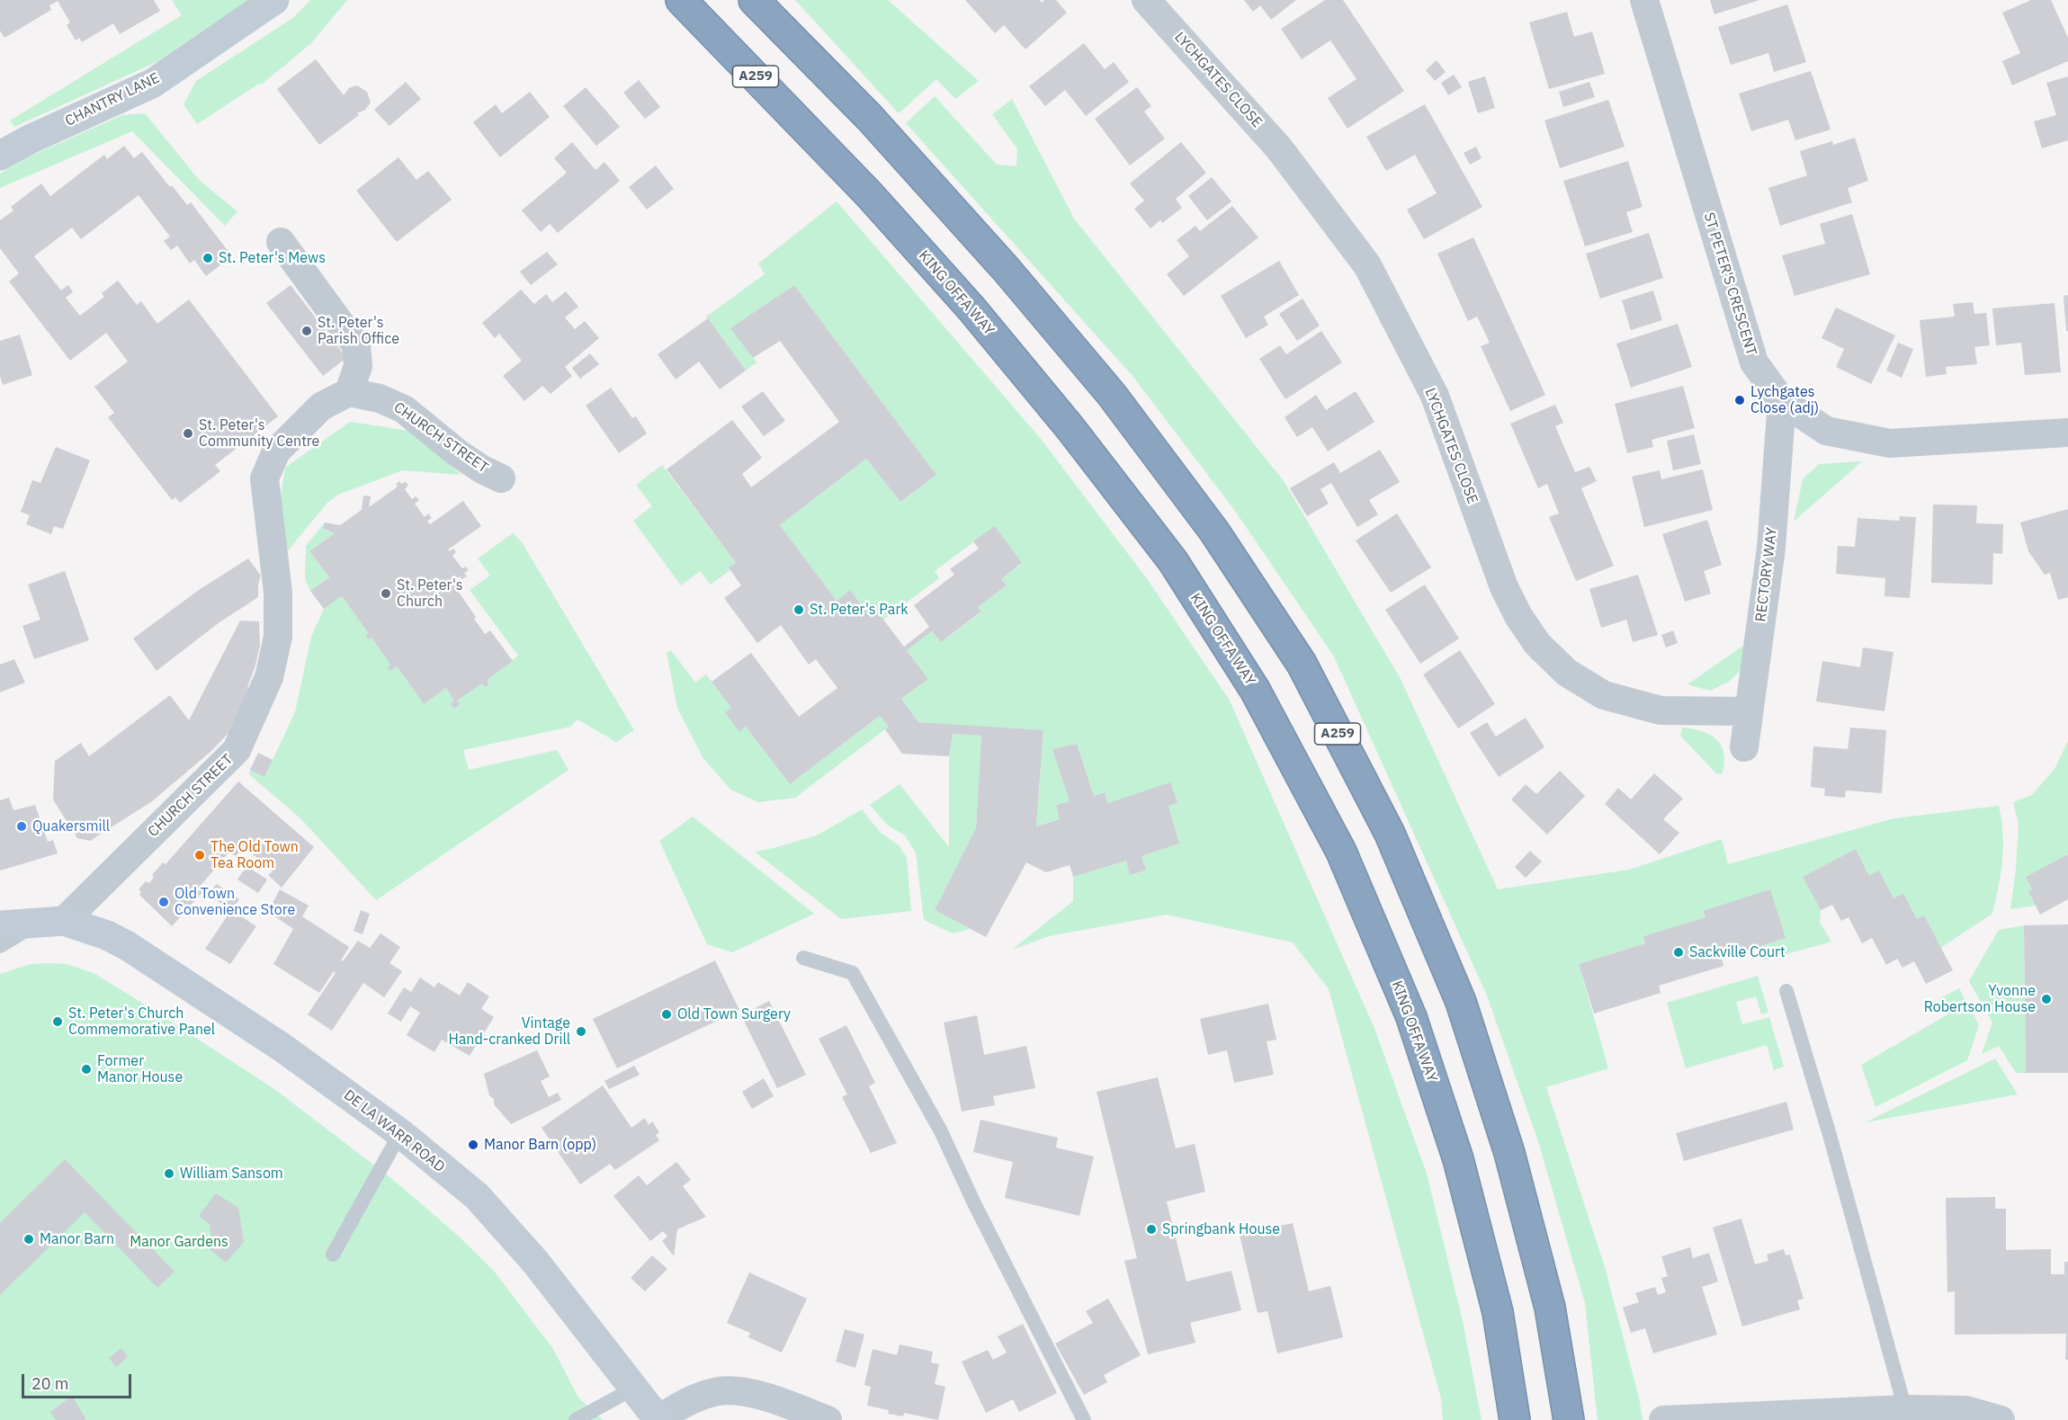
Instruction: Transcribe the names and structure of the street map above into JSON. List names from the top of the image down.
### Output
{
  "streets": {
    "highway": ["A259", "KING OFFA WAY"],
    "street": [
      "LYCHGATES CLOSE",
      "CHANTRY LANE",
      "ST PETER'S CRESCENT",
      "CHURCH STREET",
      "RECTORY WAY",
      "DE LA WARR ROAD"
    ]
  },
  "crossings": [
    ["LYCHGATES CLOSE", "RECTORY WAY"],
    ["ST PETER'S CRESCENT", "RECTORY WAY"],
    ["CHURCH STREET", "DE LA WARR ROAD"]
  ],
  "parks": ["Manor Gardens"],
  "places": [
    "St. Peter's Mews",
    "St. Peter's Parish Office",
    "Lychgates Close (adj)",
    "St. Peter's Community Centre",
    "St. Peter's Church",
    "St. Peter's Park",
    "Quakersmill",
    "The Old Town Tea Room",
    "Old Town Convenience Store",
    "Sackville Court",
    "Yvonne Robertson House",
    "Old Town Surgery",
    "St. Peter's Church Commemorative Panel",
    "Vintage Hand-cranked Drill",
    "Former Manor House",
    "Manor Barn (opp)",
    "William Sansom",
    "Springbank House",
    "Manor Barn"
  ],
  "scale_bar": "20 m"
}
